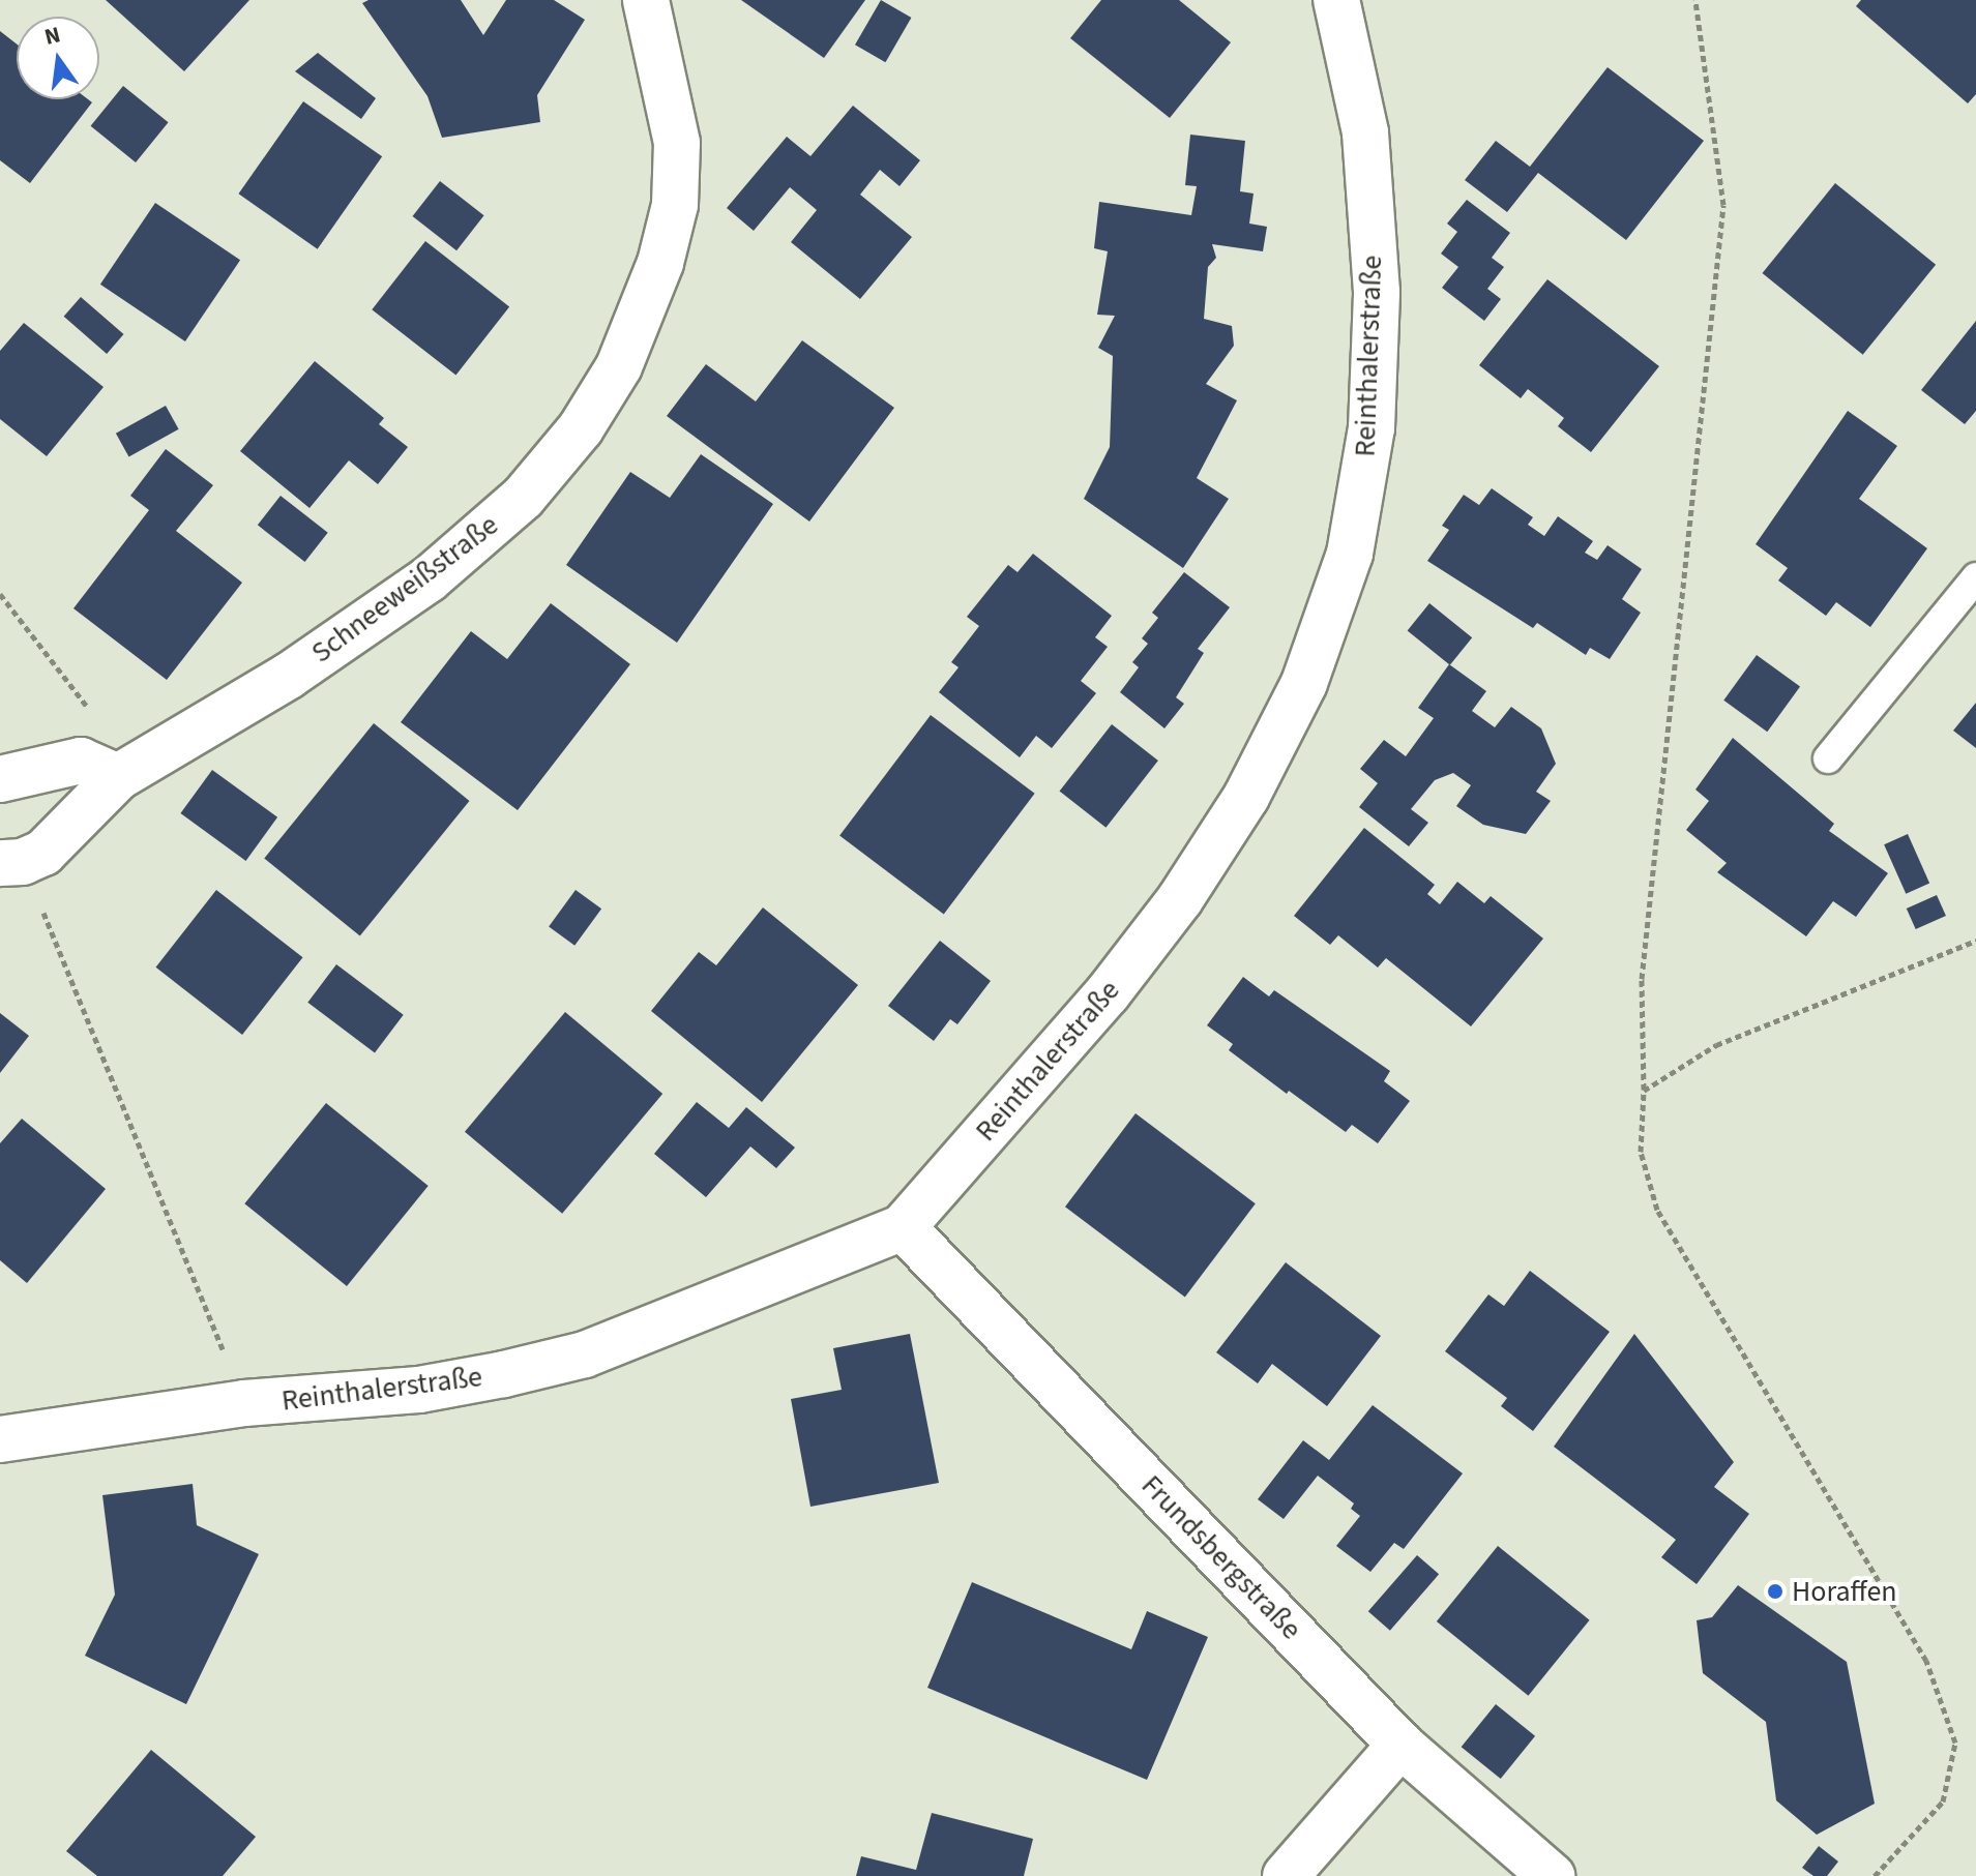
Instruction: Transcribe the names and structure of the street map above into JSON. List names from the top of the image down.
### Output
{
  "streets": {
    "street": ["Reinthalerstraße", "Schneeweißstraße", "Frundsbergstraße"]
  },
  "crossings": [
    ["Reinthalerstraße", "Frundsbergstraße"]
  ],
  "places": ["Horaffen"],
  "north": "top"
}
